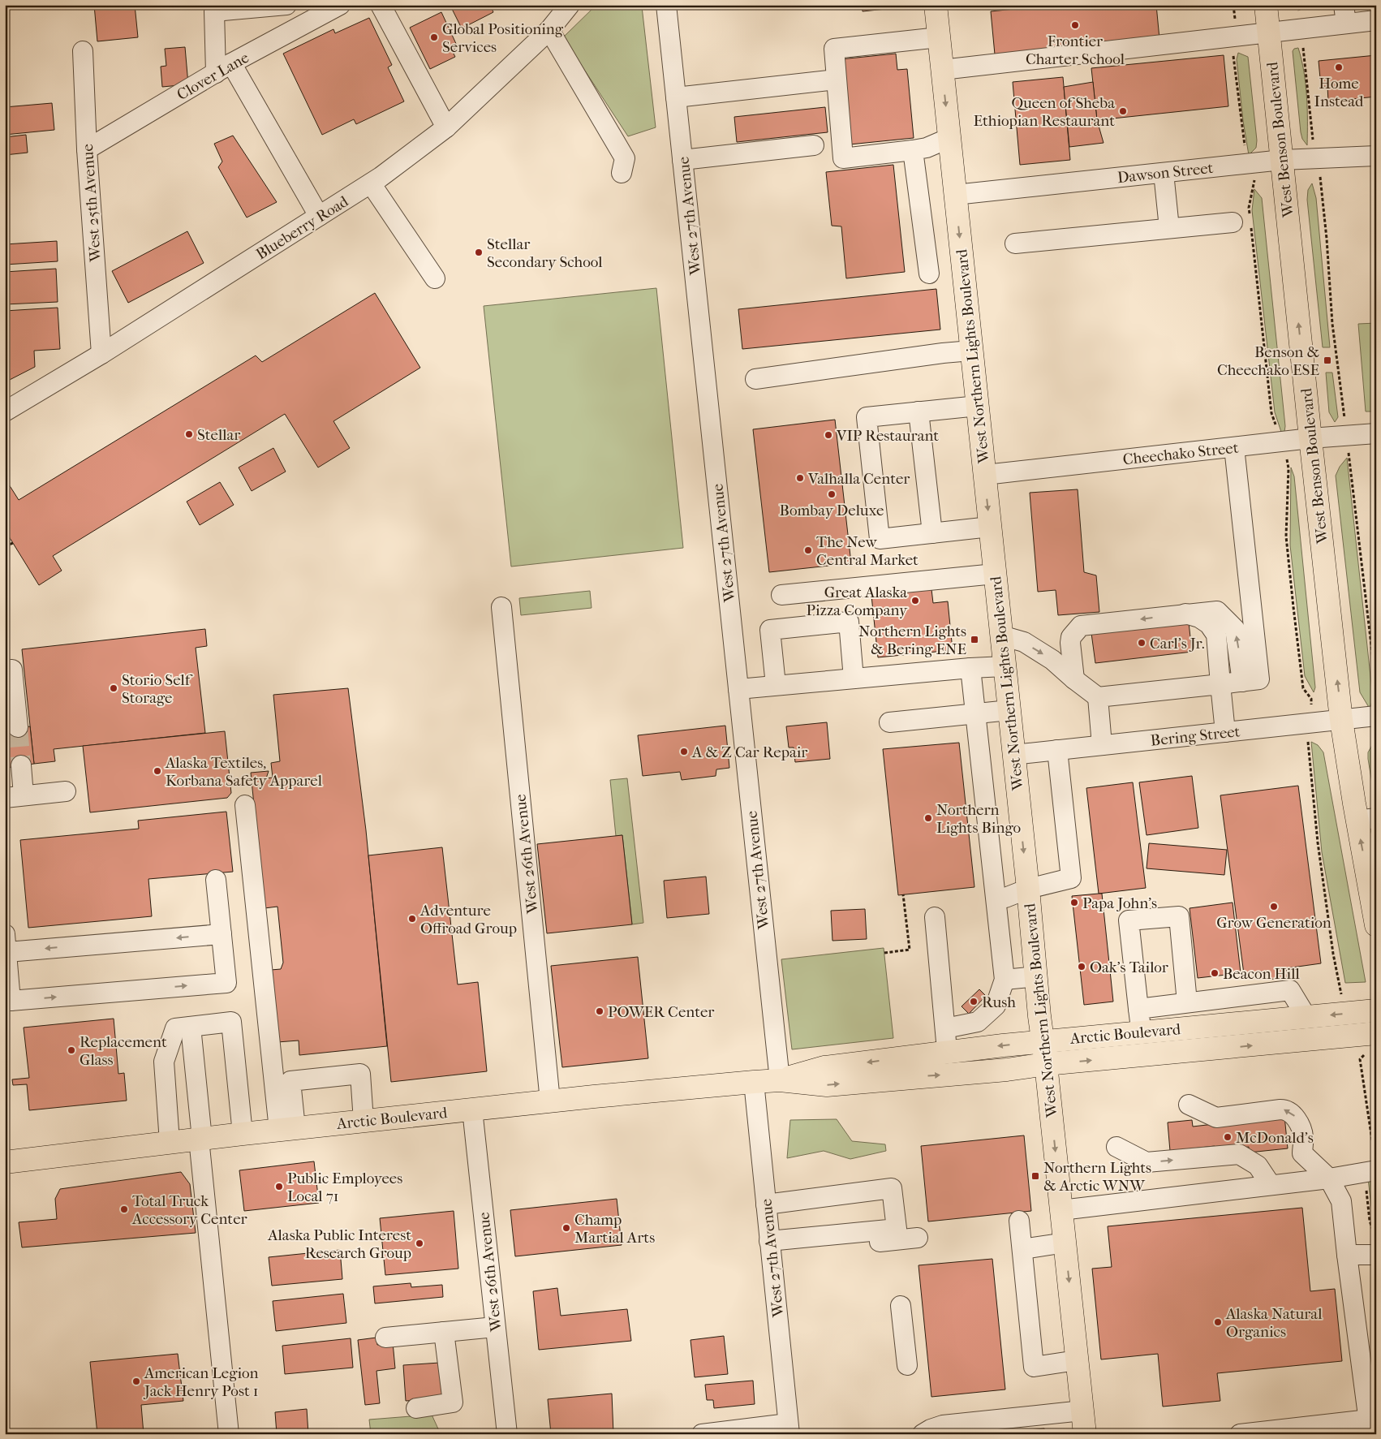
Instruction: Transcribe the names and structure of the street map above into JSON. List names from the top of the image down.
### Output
{
  "streets": {
    "main road": ["West Benson Boulevard", "West Northern Lights Boulevard", "Arctic Boulevard"],
    "street": [
      "Clover Lane",
      "Dawson Street",
      "West 25th Avenue",
      "West 27th Avenue",
      "Blueberry Road",
      "Cheechako Street",
      "Bering Street",
      "West 26th Avenue"
    ]
  },
  "crossings": [
    ["Clover Lane", "West 25th Avenue"],
    ["West Benson Boulevard", "Dawson Street"],
    ["West Benson Boulevard", "Cheechako Street"],
    ["West Benson Boulevard", "Bering Street"],
    ["Dawson Street", "West Northern Lights Boulevard"],
    ["West 25th Avenue", "Blueberry Road"],
    ["West 27th Avenue", "Arctic Boulevard"],
    ["West Northern Lights Boulevard", "Cheechako Street"],
    ["West Northern Lights Boulevard", "Bering Street"],
    ["West Northern Lights Boulevard", "Arctic Boulevard"],
    ["West 26th Avenue", "Arctic Boulevard"]
  ],
  "one_way": ["West Benson Boulevard", "West Northern Lights Boulevard"],
  "places": {
    "other": [
      "Frontier Charter School",
      "Global Positioning Services",
      "Home Instead",
      "Queen of Sheba Ethiopian Restaurant",
      "Stellar Secondary School",
      "Stellar",
      "VIP Restaurant",
      "Valhalla Center",
      "Bombay Deluxe",
      "The New Central Market",
      "Great Alaska Pizza Company",
      "Carl's Jr.",
      "Storio Self Storage",
      "A & Z Car Repair",
      "Alaska Textiles, Korbana Safety Apparel",
      "Northern Lights Bingo",
      "Papa John's",
      "Grow Generation",
      "Adventure Offroad Group",
      "Oak's Tailor",
      "Beacon Hill",
      "Rush",
      "POWER Center",
      "Replacement Glass",
      "McDonald's",
      "Public Employees Local 71",
      "Total Truck Accessory Center",
      "Champ Martial Arts",
      "Alaska Public Interest Research Group",
      "Alaska Natural Organics",
      "American Legion Jack Henry Post 1"
    ],
    "transit": ["Benson & Cheechako ESE", "Northern Lights & Bering ENE", "Northern Lights & Arctic WNW"]
  }
}
